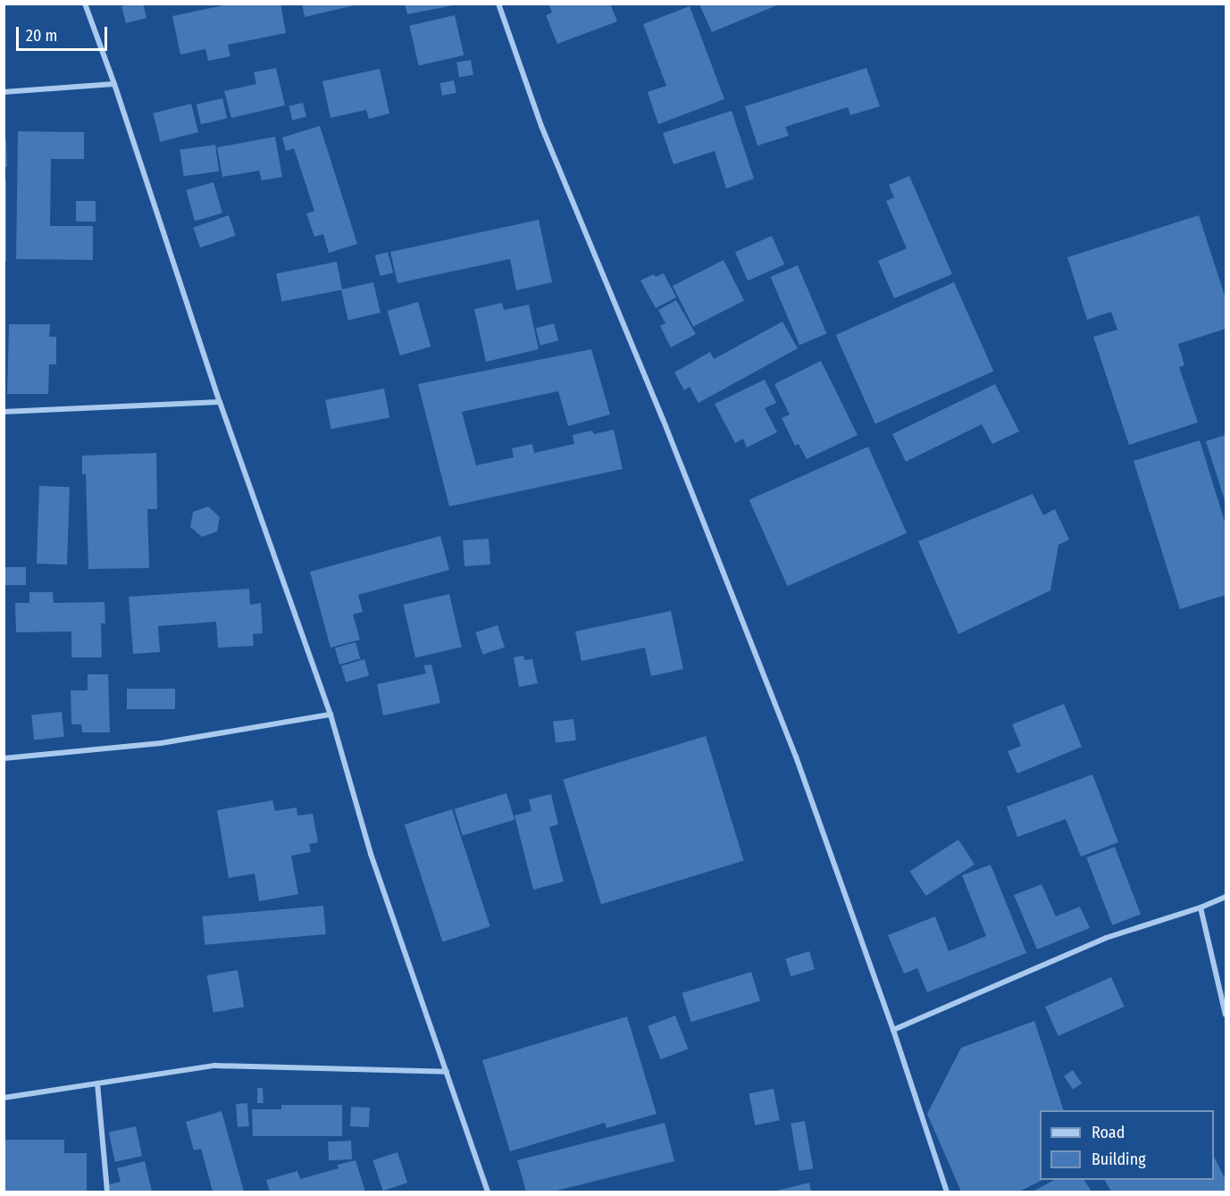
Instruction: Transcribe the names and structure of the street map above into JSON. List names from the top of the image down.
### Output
{
  "legend": ["Road", "Building"],
  "scale_bar": "20 m"
}
